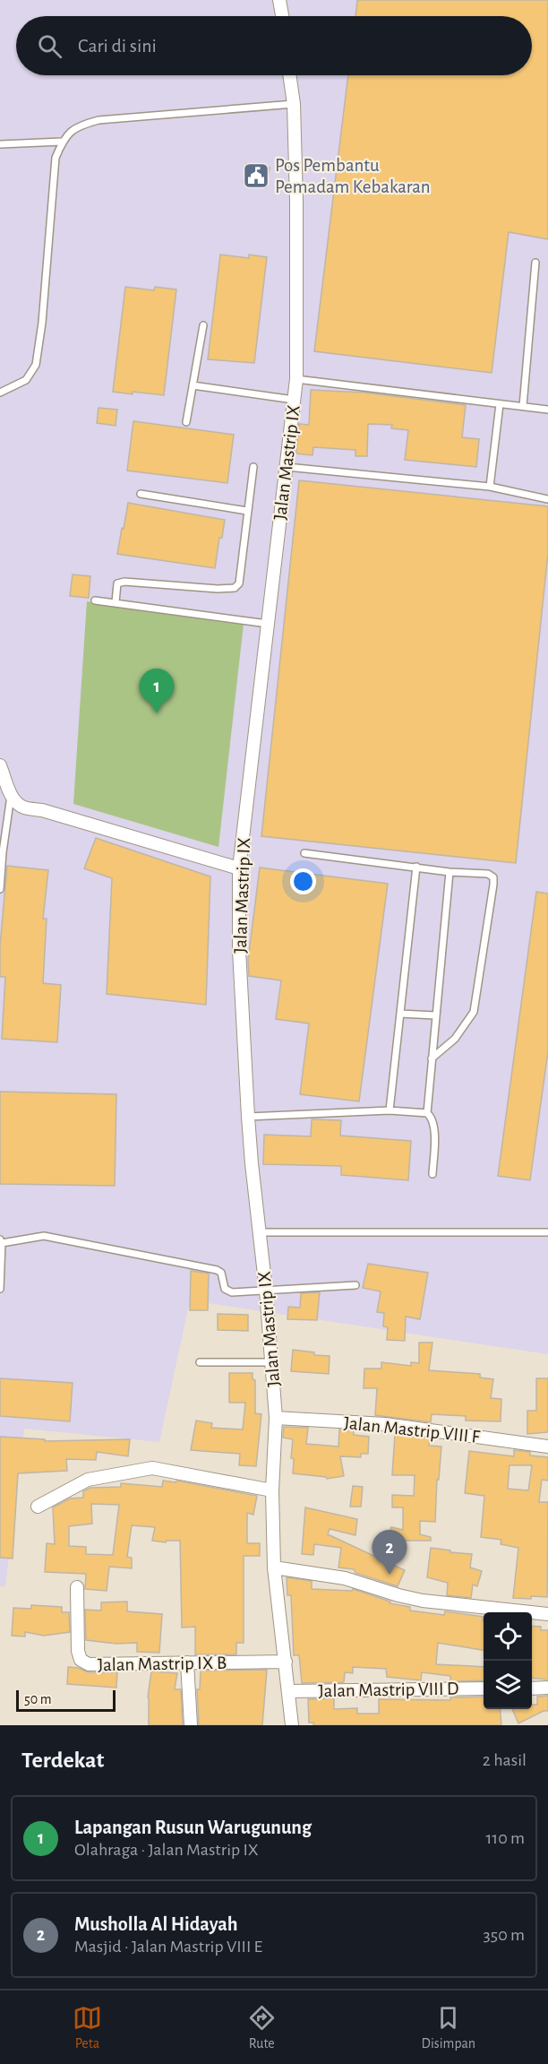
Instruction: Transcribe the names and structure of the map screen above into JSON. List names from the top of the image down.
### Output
{
  "streets": {
    "street": [
      "Jalan Mastrip IX",
      "Jalan Mastrip VIII F",
      "Jalan Mastrip IX B",
      "Jalan Mastrip VIII D"
    ]
  },
  "crossings": [
    ["Jalan Mastrip IX", "Jalan Mastrip VIII F"],
    ["Jalan Mastrip IX", "Jalan Mastrip IX B"],
    ["Jalan Mastrip IX", "Jalan Mastrip VIII D"]
  ],
  "places": {
    "public building": ["Pos Pembantu Pemadam Kebakaran"]
  },
  "scale_bar": "50 m",
  "page": {
    "search": "Cari di sini",
    "pins": ["1", "2"],
    "scale": "50 m",
    "heading": ["Terdekat", "2 hasil"],
    "list": [
      {
        "mark": "1",
        "name": "Lapangan Rusun Warugunung",
        "note": "Olahraga · Jalan Mastrip IX",
        "value": "110 m"
      },
      {
        "mark": "2",
        "name": "Musholla Al Hidayah",
        "note": "Masjid · Jalan Mastrip VIII E",
        "value": "350 m"
      }
    ],
    "nav": ["Peta", "Rute", "Disimpan"]
  }
}
